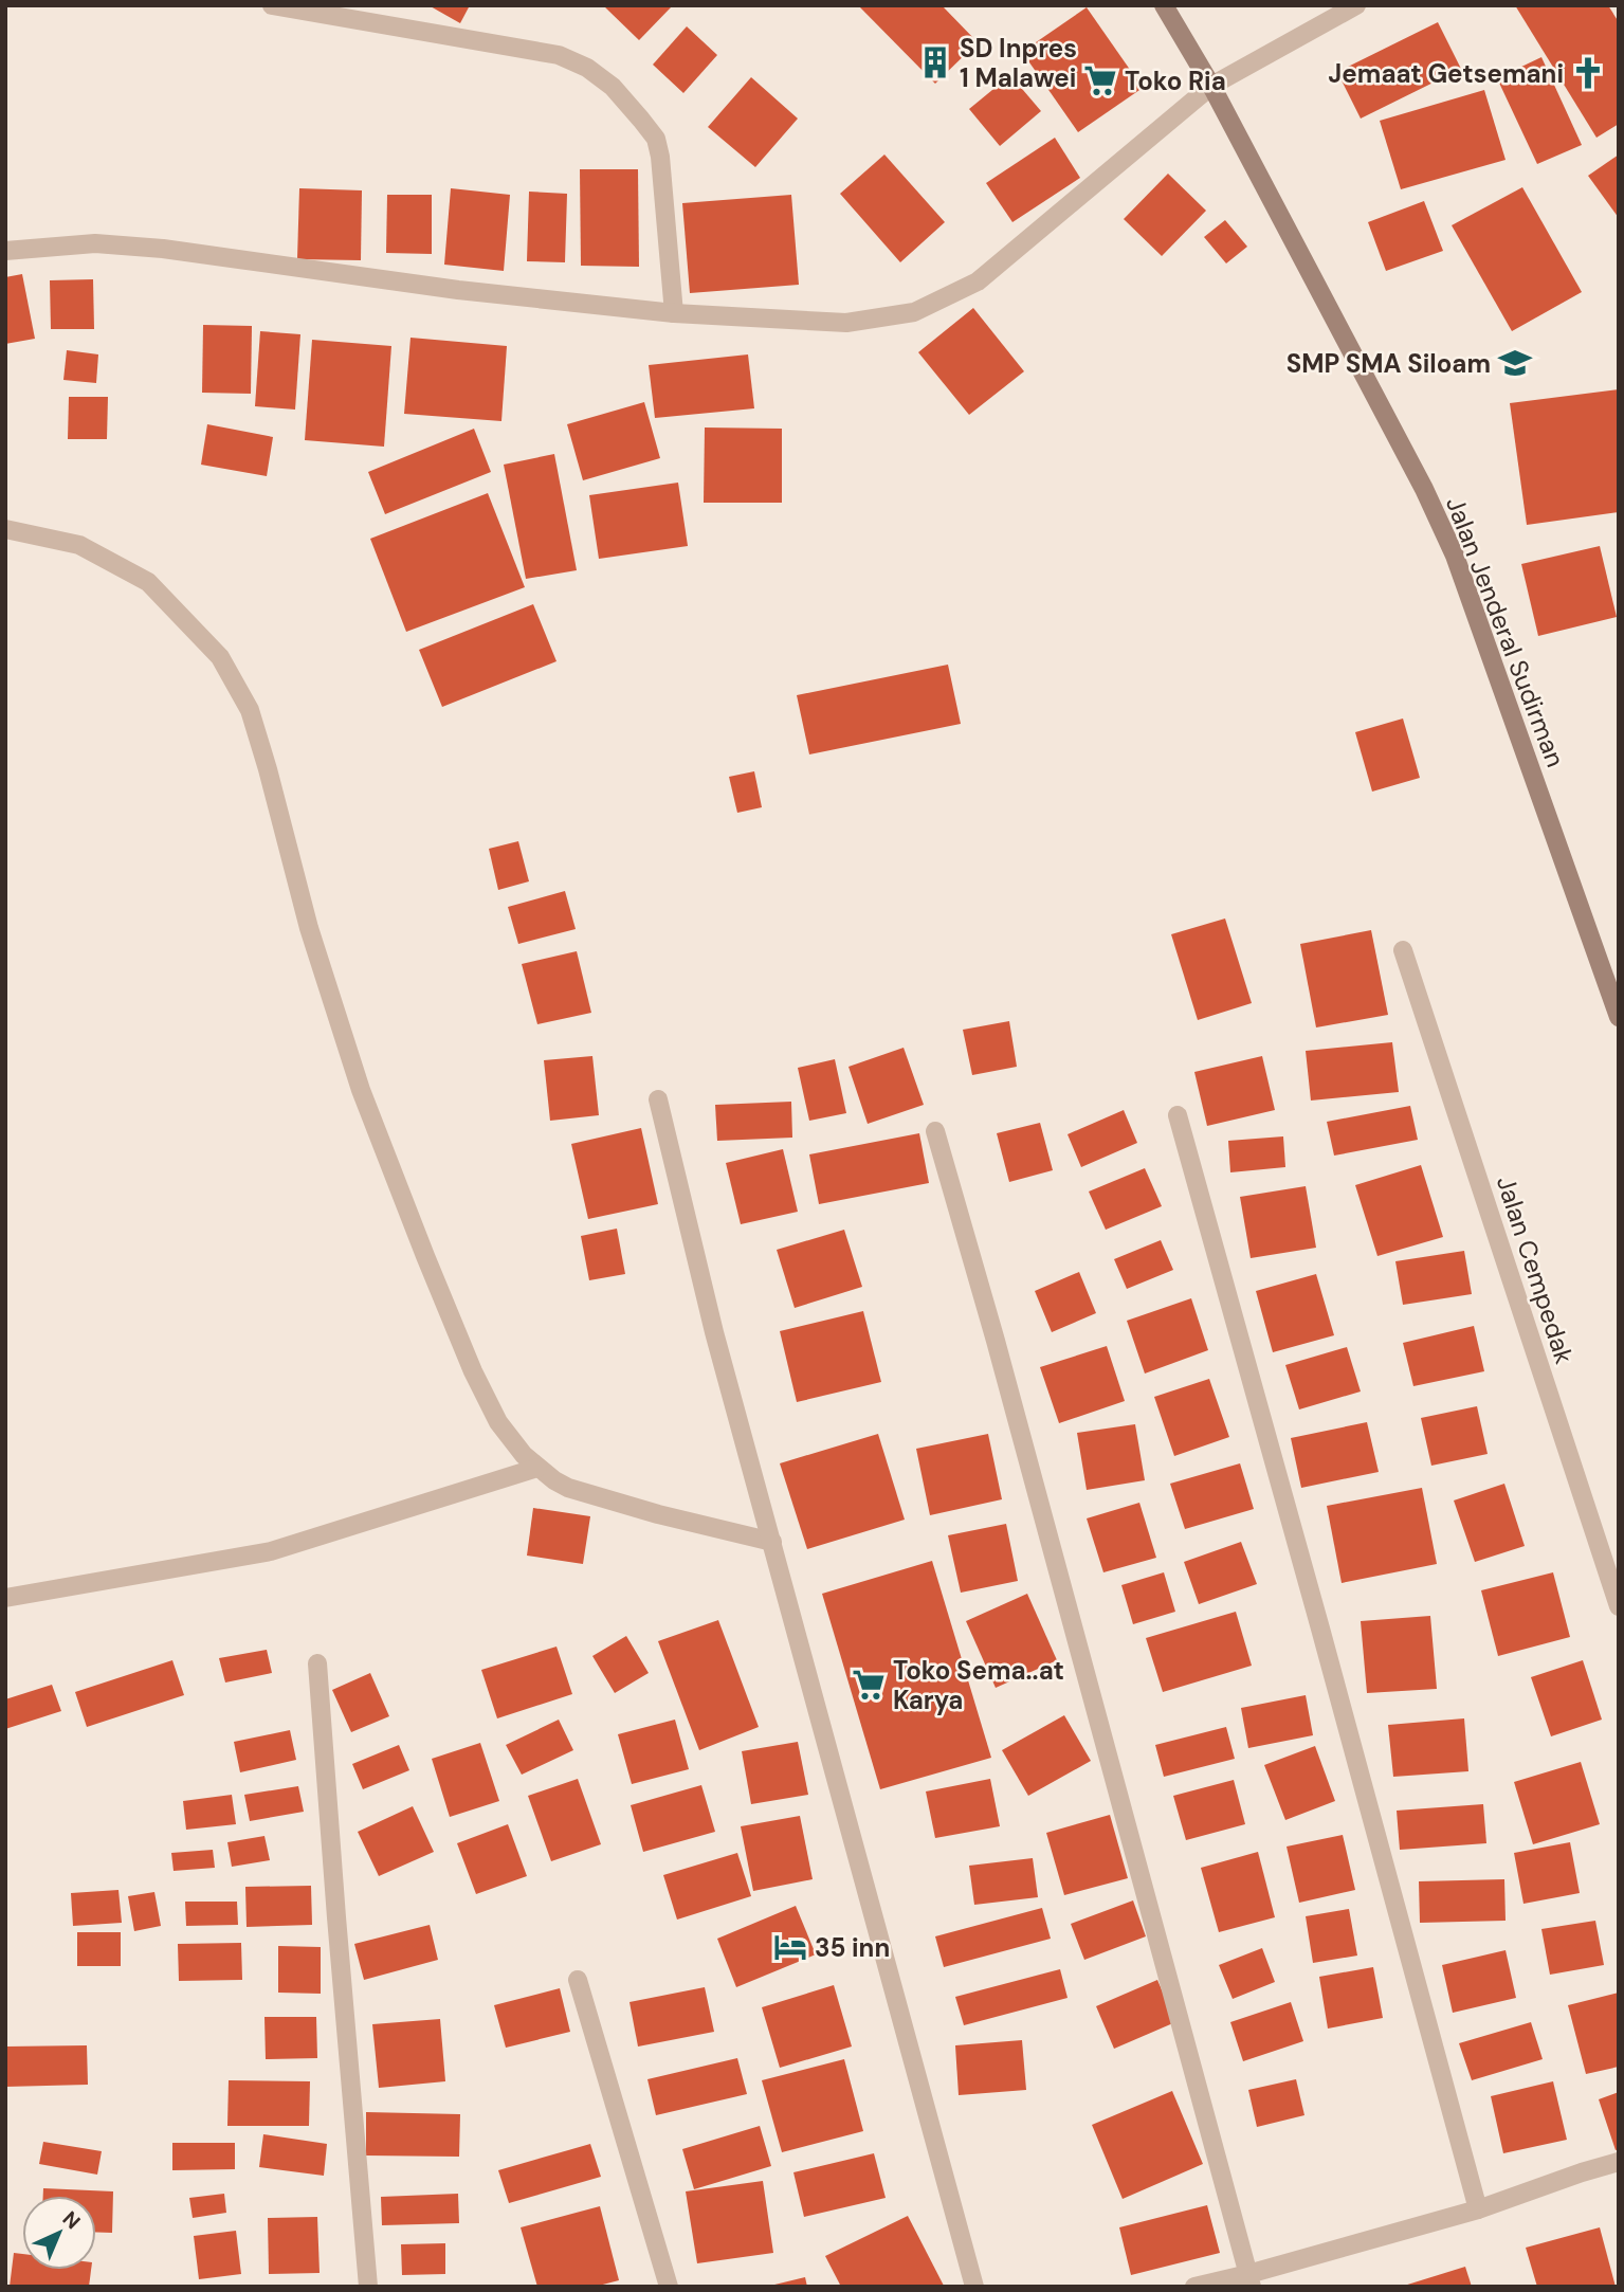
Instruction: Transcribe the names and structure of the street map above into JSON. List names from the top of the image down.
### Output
{
  "streets": {
    "main road": ["Jalan Jenderal Sudirman"],
    "street": ["Jalan Cempedak"]
  },
  "places": {
    "building": ["SD Inpres 1 Malawei"],
    "church": ["Jemaat Getsemani"],
    "supermarket": ["Toko Ria", "Toko Sema..at Karya"],
    "school or university": ["SMP SMA Siloam"],
    "hotel": ["35 inn"]
  },
  "north": "top right"
}
